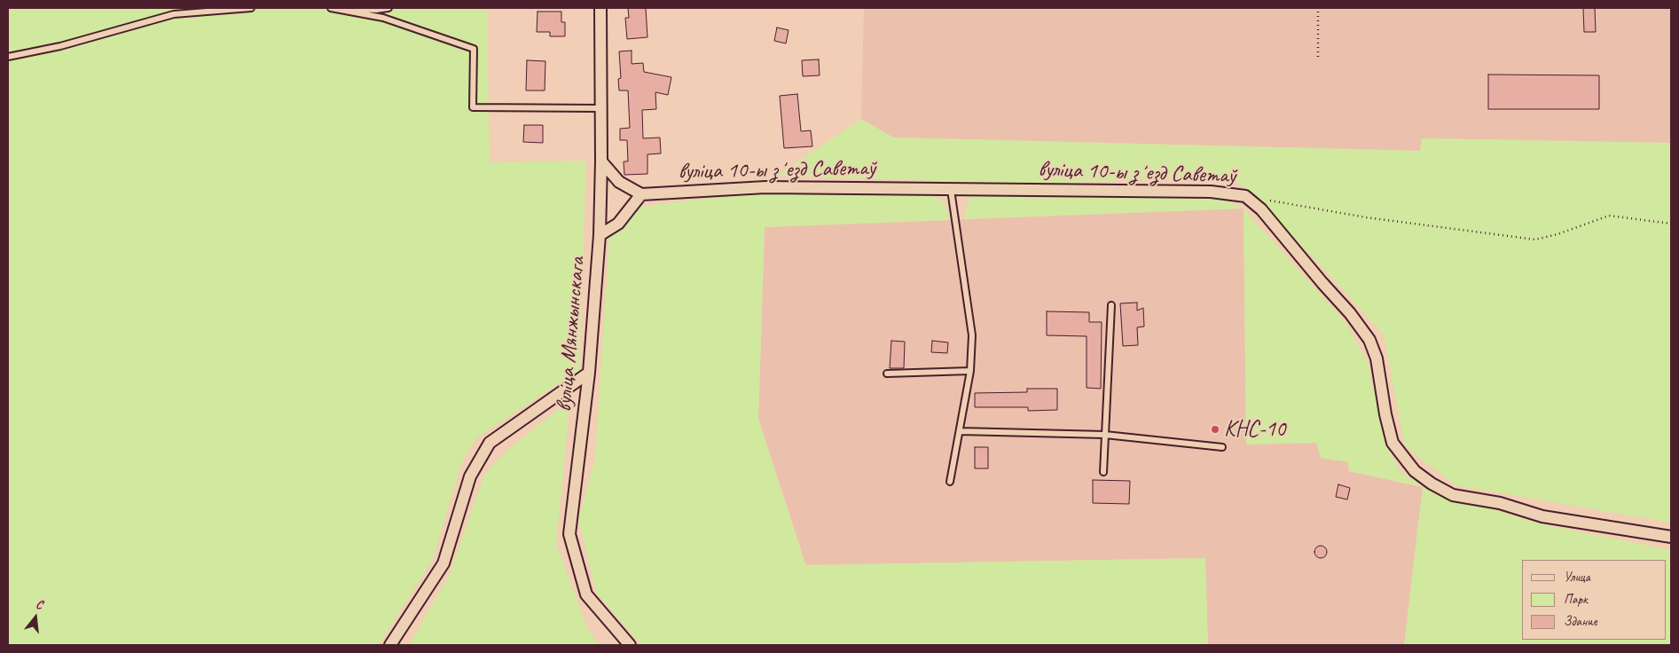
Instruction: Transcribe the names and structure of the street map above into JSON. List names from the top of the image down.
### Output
{
  "streets": {
    "street": ["вуліца 10-ы зʼезд Саветаў", "вуліца Мянжынскага"]
  },
  "places": ["КНС-10"],
  "legend": ["Улица", "Парк", "Здание"],
  "north": "top"
}
